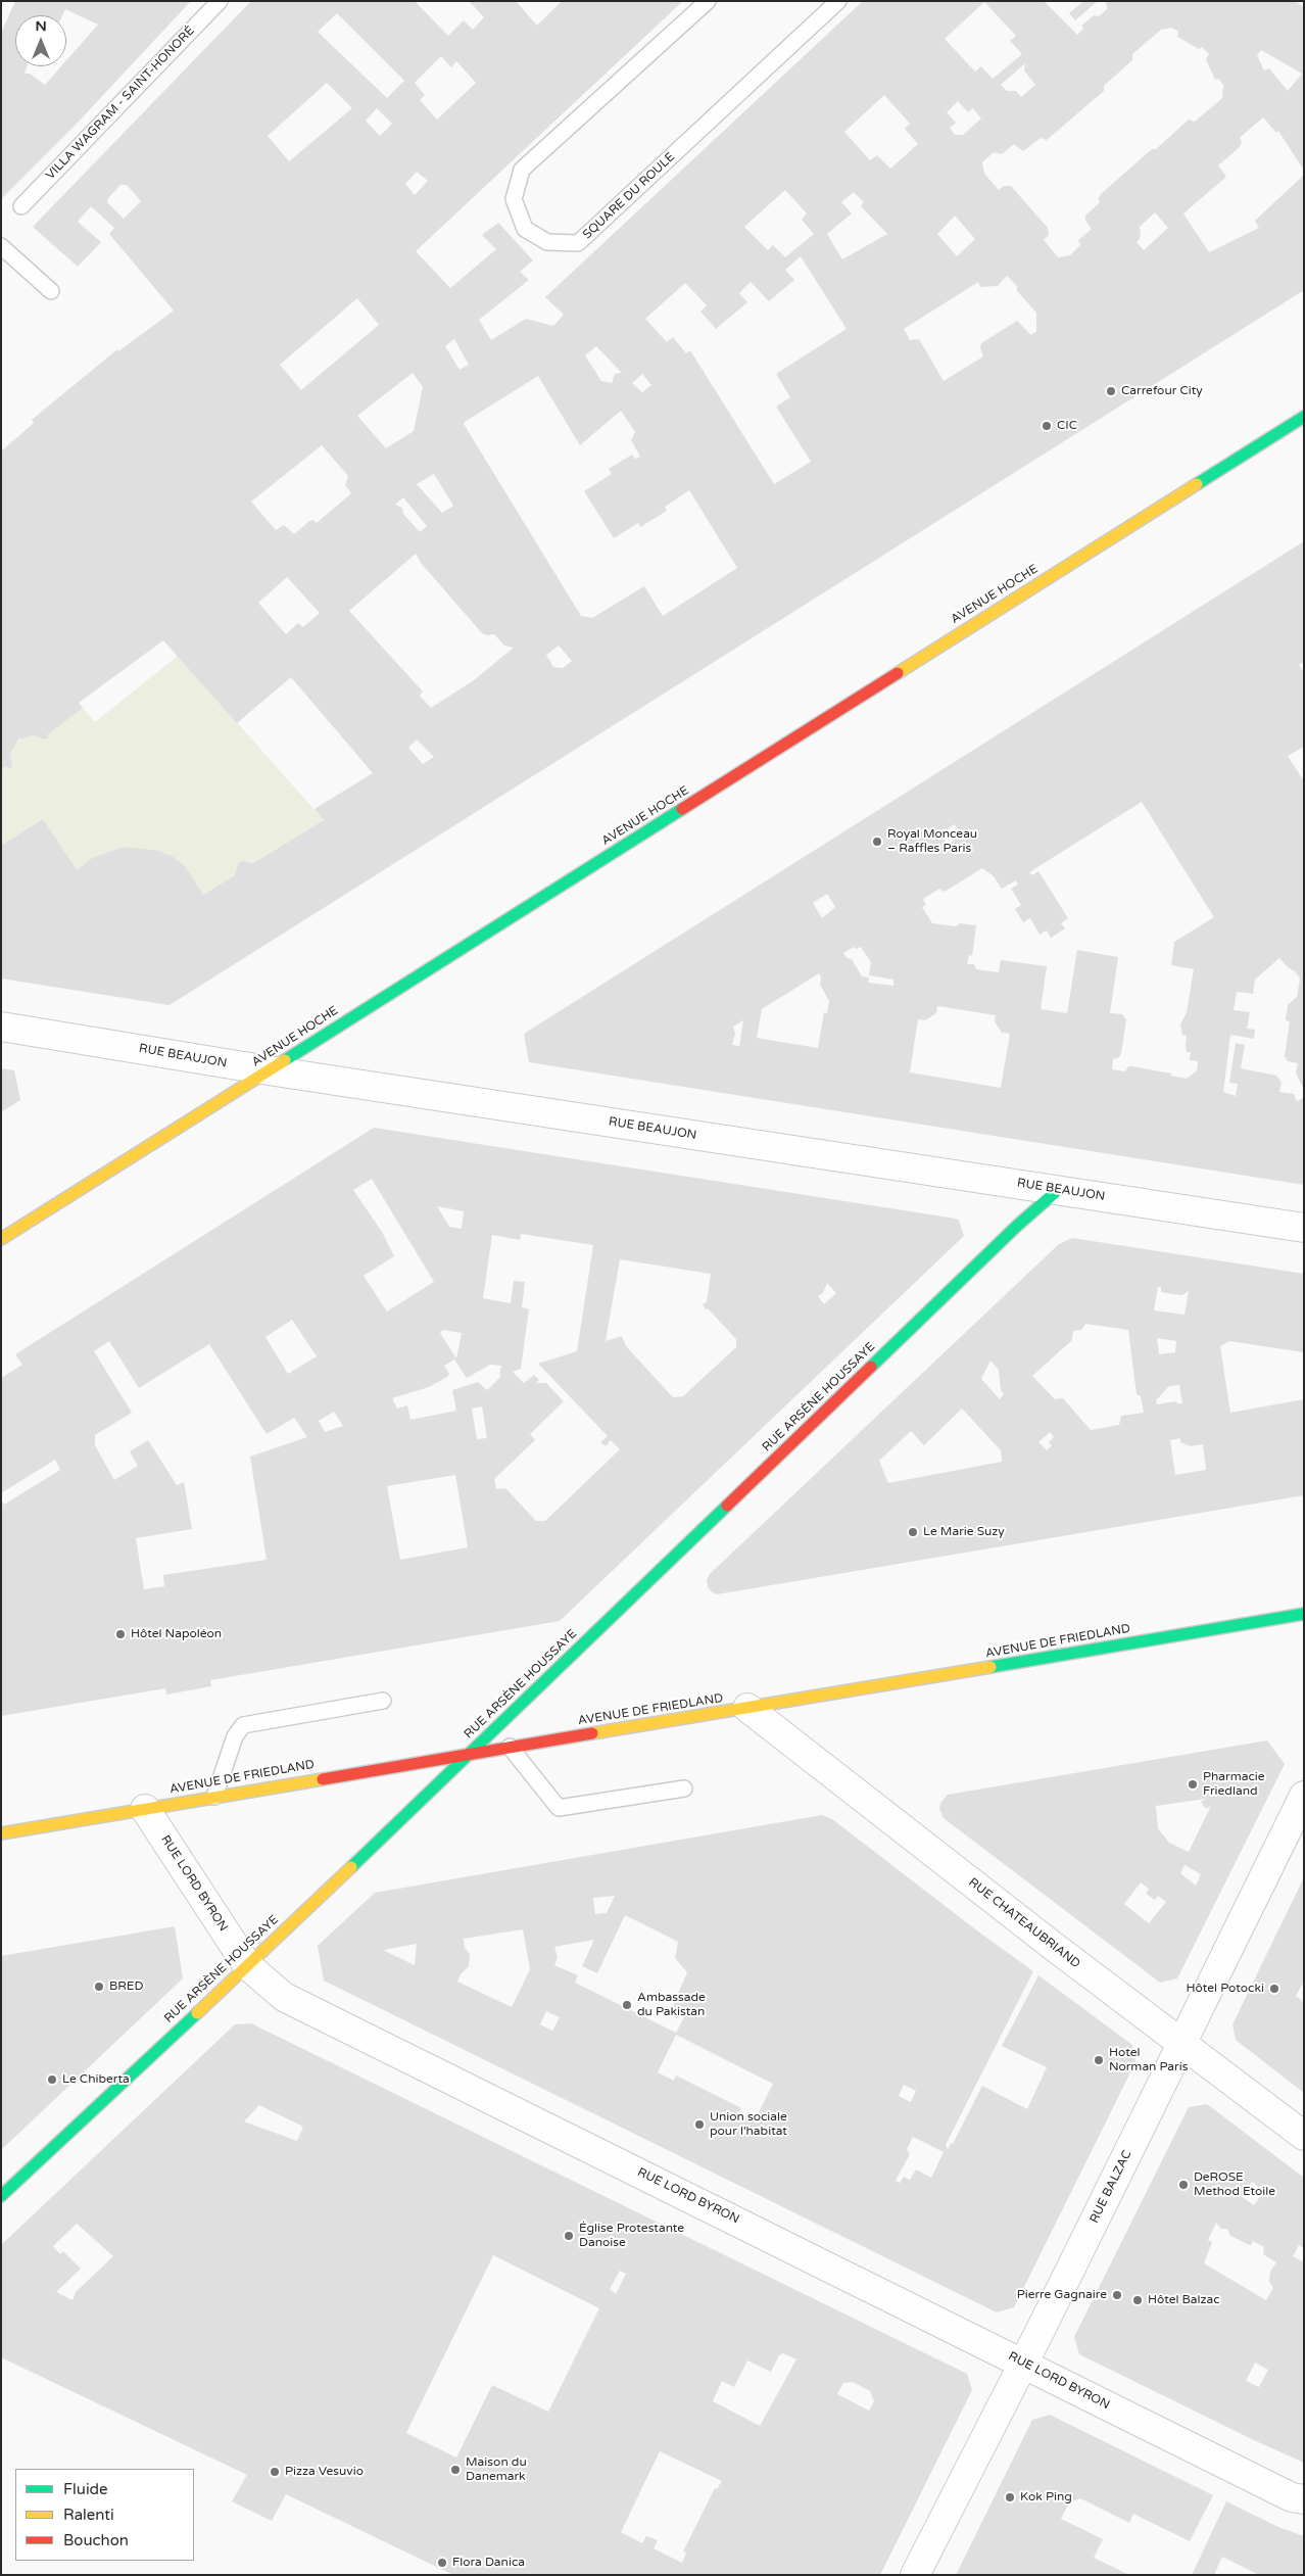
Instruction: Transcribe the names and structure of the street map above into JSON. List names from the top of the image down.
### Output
{
  "streets": {
    "street": [
      "AVENUE HOCHE",
      "RUE BEAUJON",
      "RUE ARSÈNE HOUSSAYE",
      "AVENUE DE FRIEDLAND",
      "RUE LORD BYRON",
      "RUE CHATEAUBRIAND",
      "RUE BALZAC"
    ],
    "lane": ["VILLA WAGRAM - SAINT-HONORÉ", "SQUARE DU ROULE"]
  },
  "crossings": [
    ["AVENUE HOCHE", "RUE BEAUJON"],
    ["RUE BEAUJON", "RUE ARSÈNE HOUSSAYE"],
    ["RUE ARSÈNE HOUSSAYE", "AVENUE DE FRIEDLAND"],
    ["RUE ARSÈNE HOUSSAYE", "RUE LORD BYRON"],
    ["AVENUE DE FRIEDLAND", "RUE LORD BYRON"],
    ["AVENUE DE FRIEDLAND", "RUE CHATEAUBRIAND"],
    ["RUE LORD BYRON", "RUE BALZAC"],
    ["RUE CHATEAUBRIAND", "RUE BALZAC"]
  ],
  "places": [
    "Carrefour City",
    "CIC",
    "Royal Monceau – Raffles Paris",
    "Le Marie Suzy",
    "Hôtel Napoléon",
    "Pharmacie Friedland",
    "BRED",
    "Hôtel Potocki",
    "Ambassade du Pakistan",
    "Hotel Norman Paris",
    "Le Chiberta",
    "Union sociale pour l'habitat",
    "DeROSE Method Etoile",
    "Église Protestante Danoise",
    "Pierre Gagnaire",
    "Hôtel Balzac",
    "Maison du Danemark",
    "Pizza Vesuvio",
    "Kok Ping",
    "Flora Danica"
  ],
  "legend": ["Fluide", "Ralenti", "Bouchon"],
  "north": "top"
}
